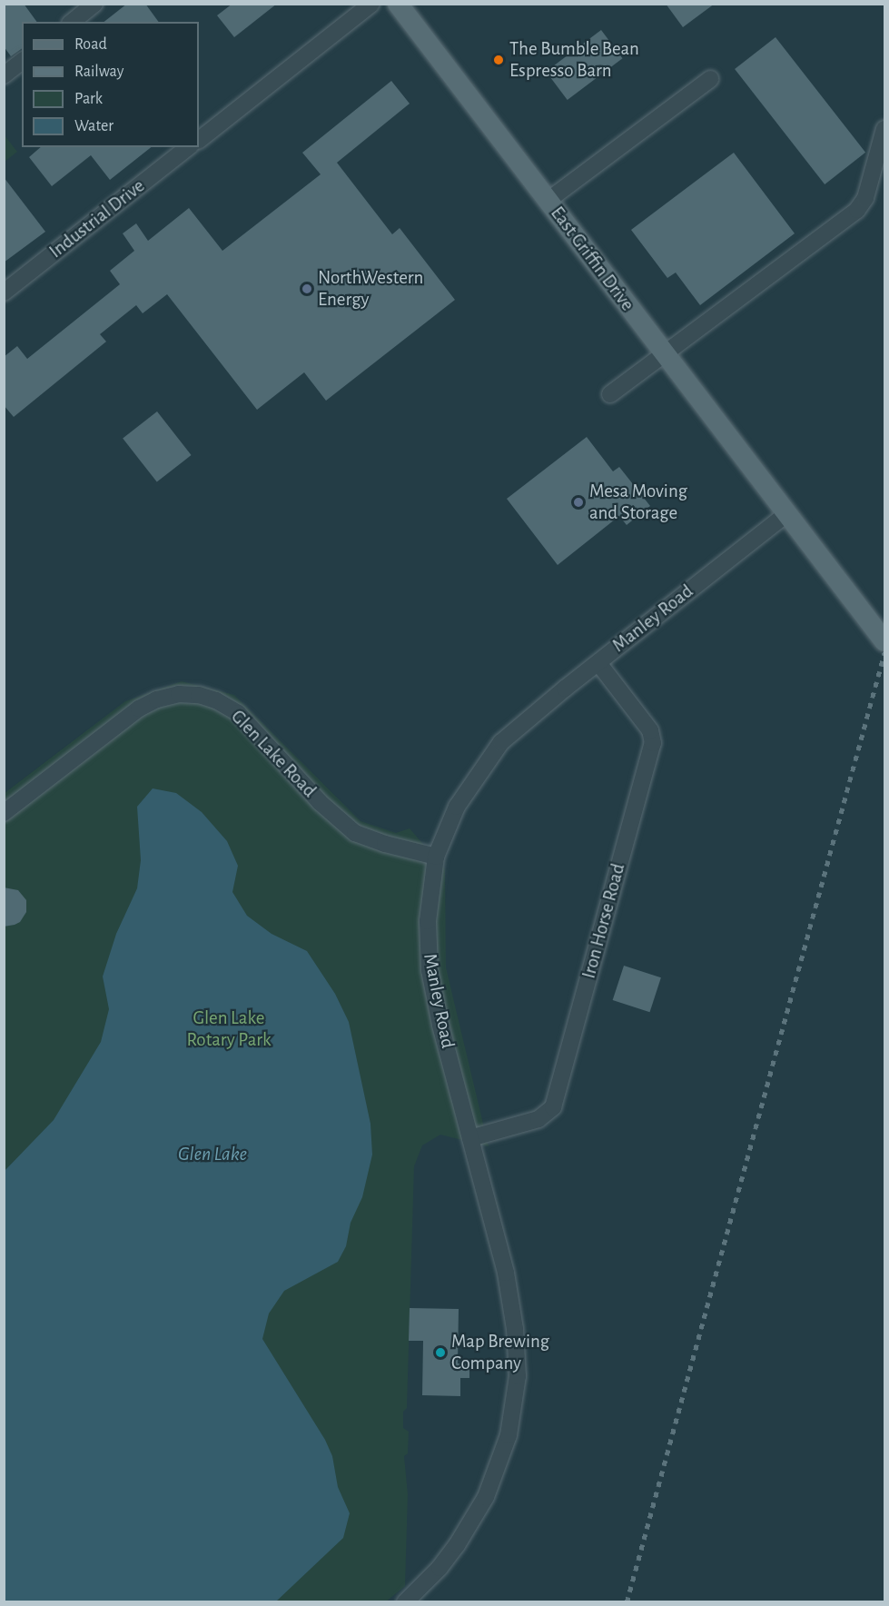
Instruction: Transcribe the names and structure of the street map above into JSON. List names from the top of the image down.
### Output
{
  "streets": {
    "main road": ["East Griffin Drive"],
    "street": [
      "Industrial Drive",
      "Manley Road",
      "Glen Lake Road",
      "Iron Horse Road"
    ]
  },
  "crossings": [
    ["East Griffin Drive", "Manley Road"],
    ["Manley Road", "Glen Lake Road"],
    ["Manley Road", "Iron Horse Road"]
  ],
  "water": ["Glen Lake"],
  "parks": ["Glen Lake Rotary Park"],
  "places": [
    "The Bumble Bean Espresso Barn",
    "NorthWestern Energy",
    "Mesa Moving and Storage",
    "Map Brewing Company"
  ],
  "legend": [
    "Road",
    "Railway",
    "Park",
    "Water"
  ]
}
